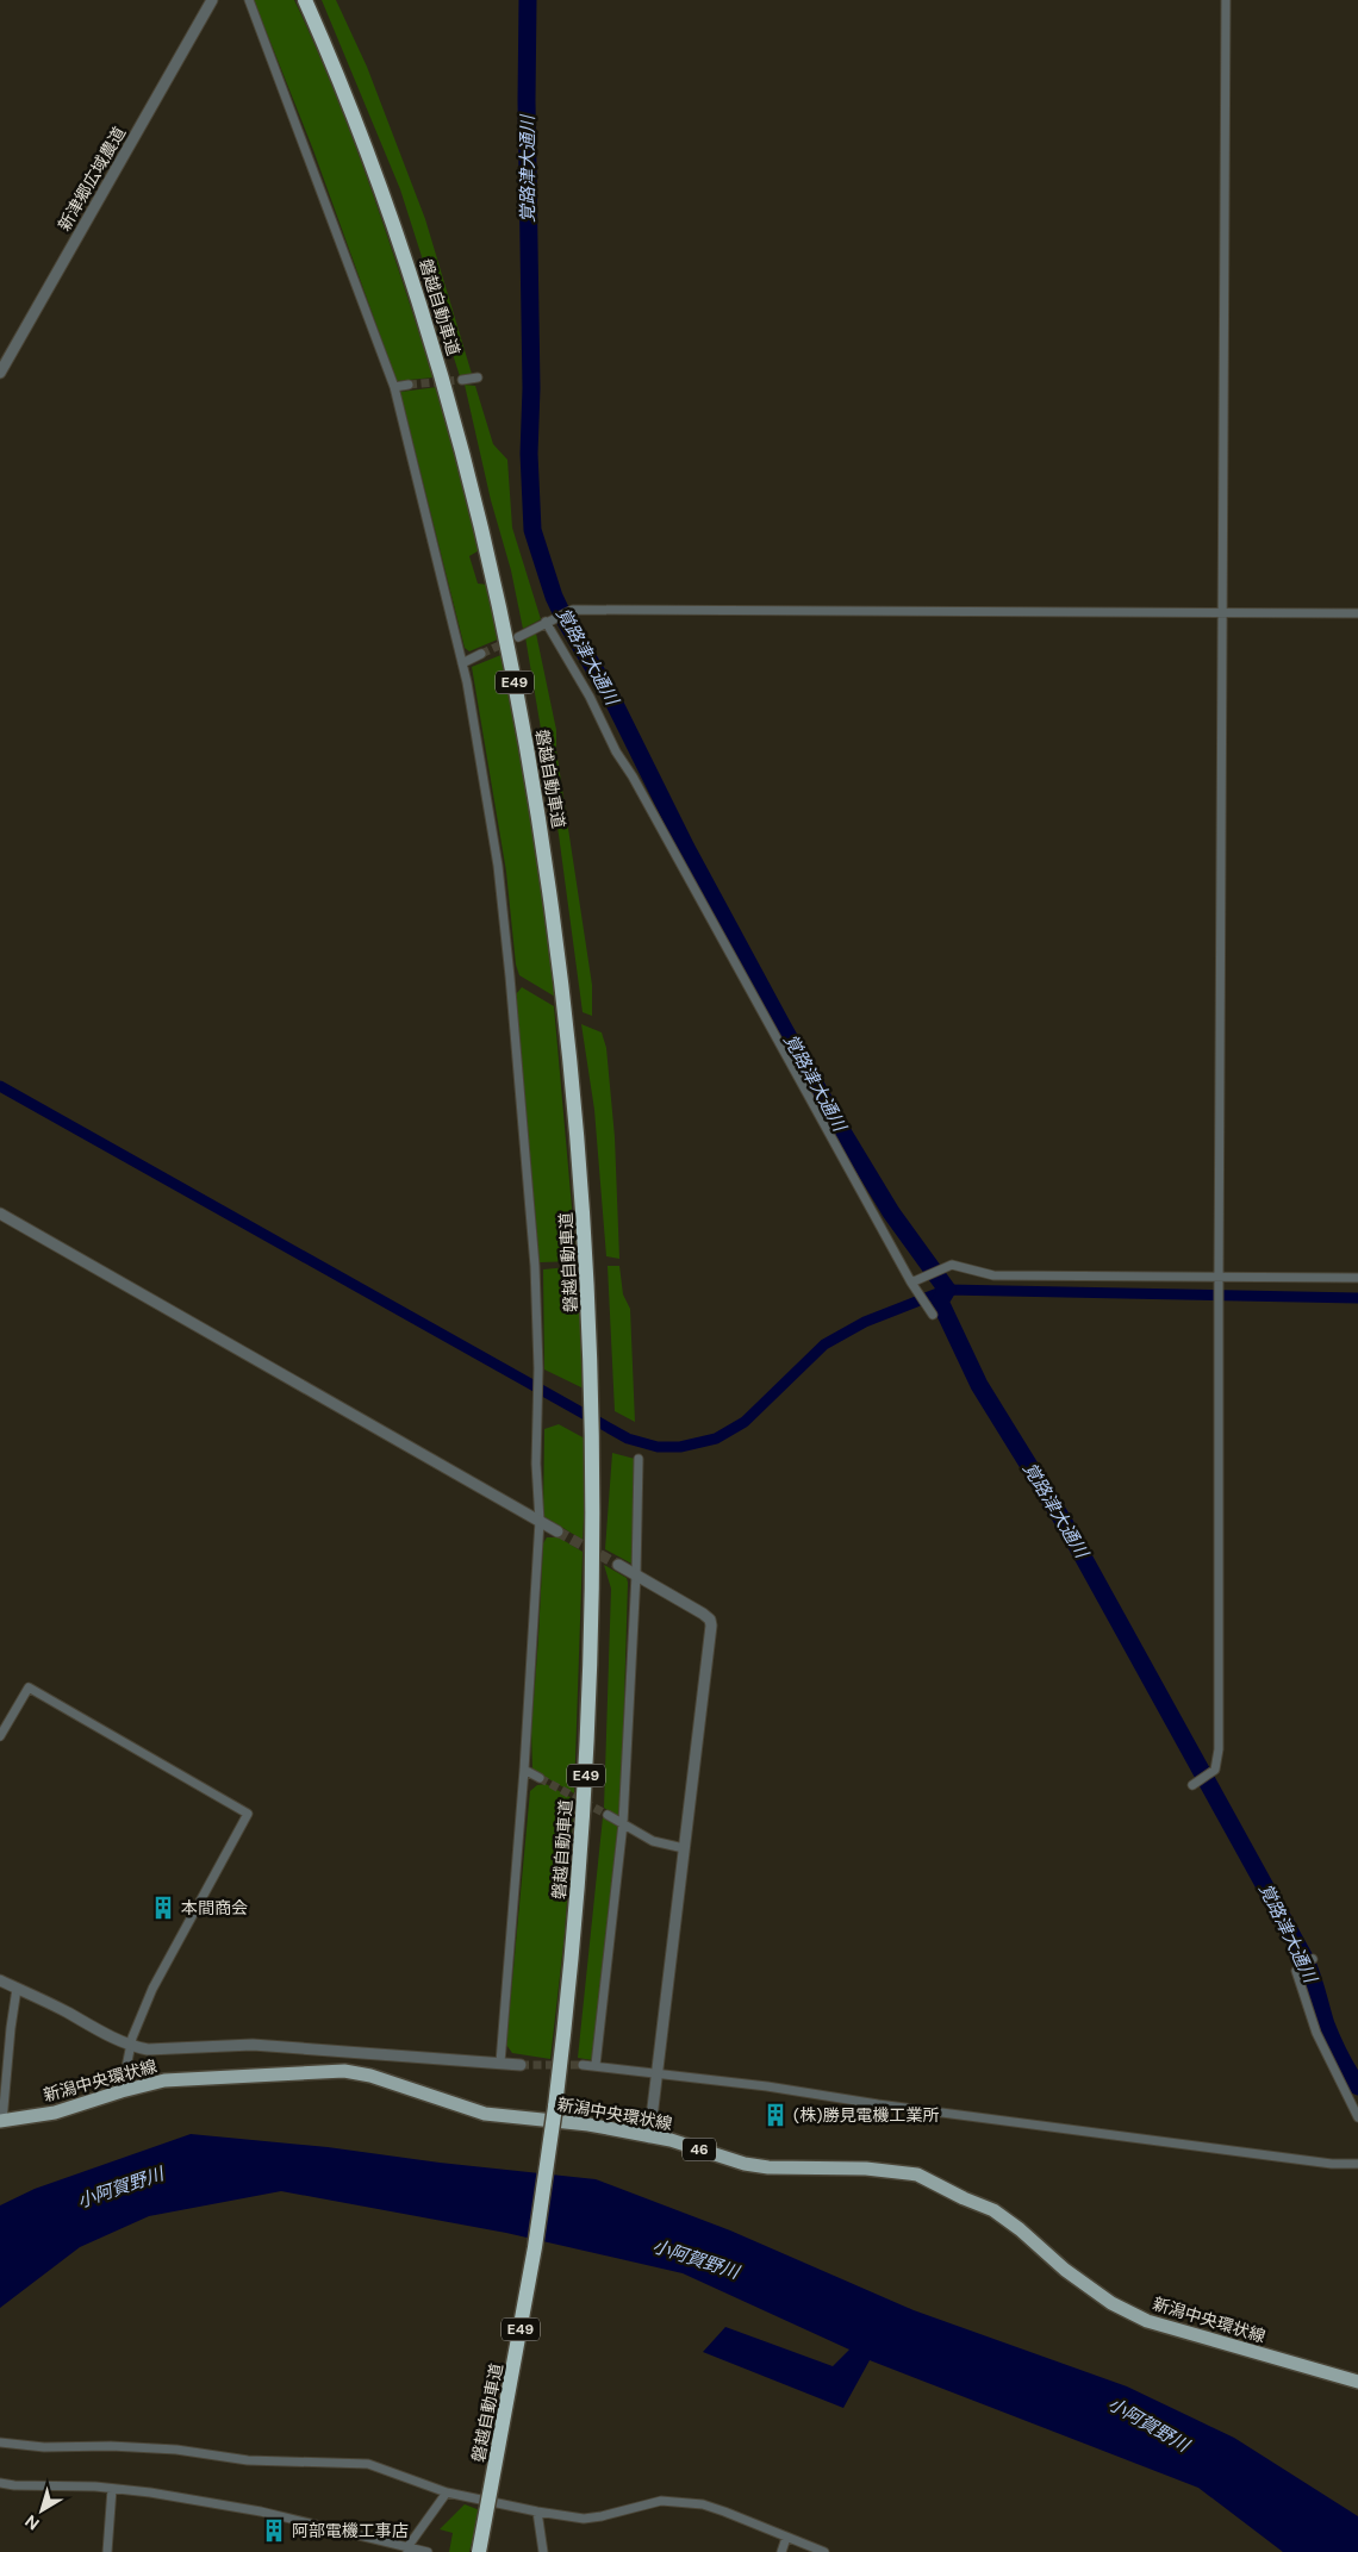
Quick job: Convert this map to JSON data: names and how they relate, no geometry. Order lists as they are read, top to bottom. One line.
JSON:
{"streets":{"highway":["磐越自動車道","E49"],"main road":["新潟中央環状線","46"],"street":["新津郷広域農道"]},"water":["覚路津大通川","小阿賀野川"],"places":{"building":["本間商会","(株)勝見電機工業所","阿部電機工事店"]},"north":"bottom left"}
